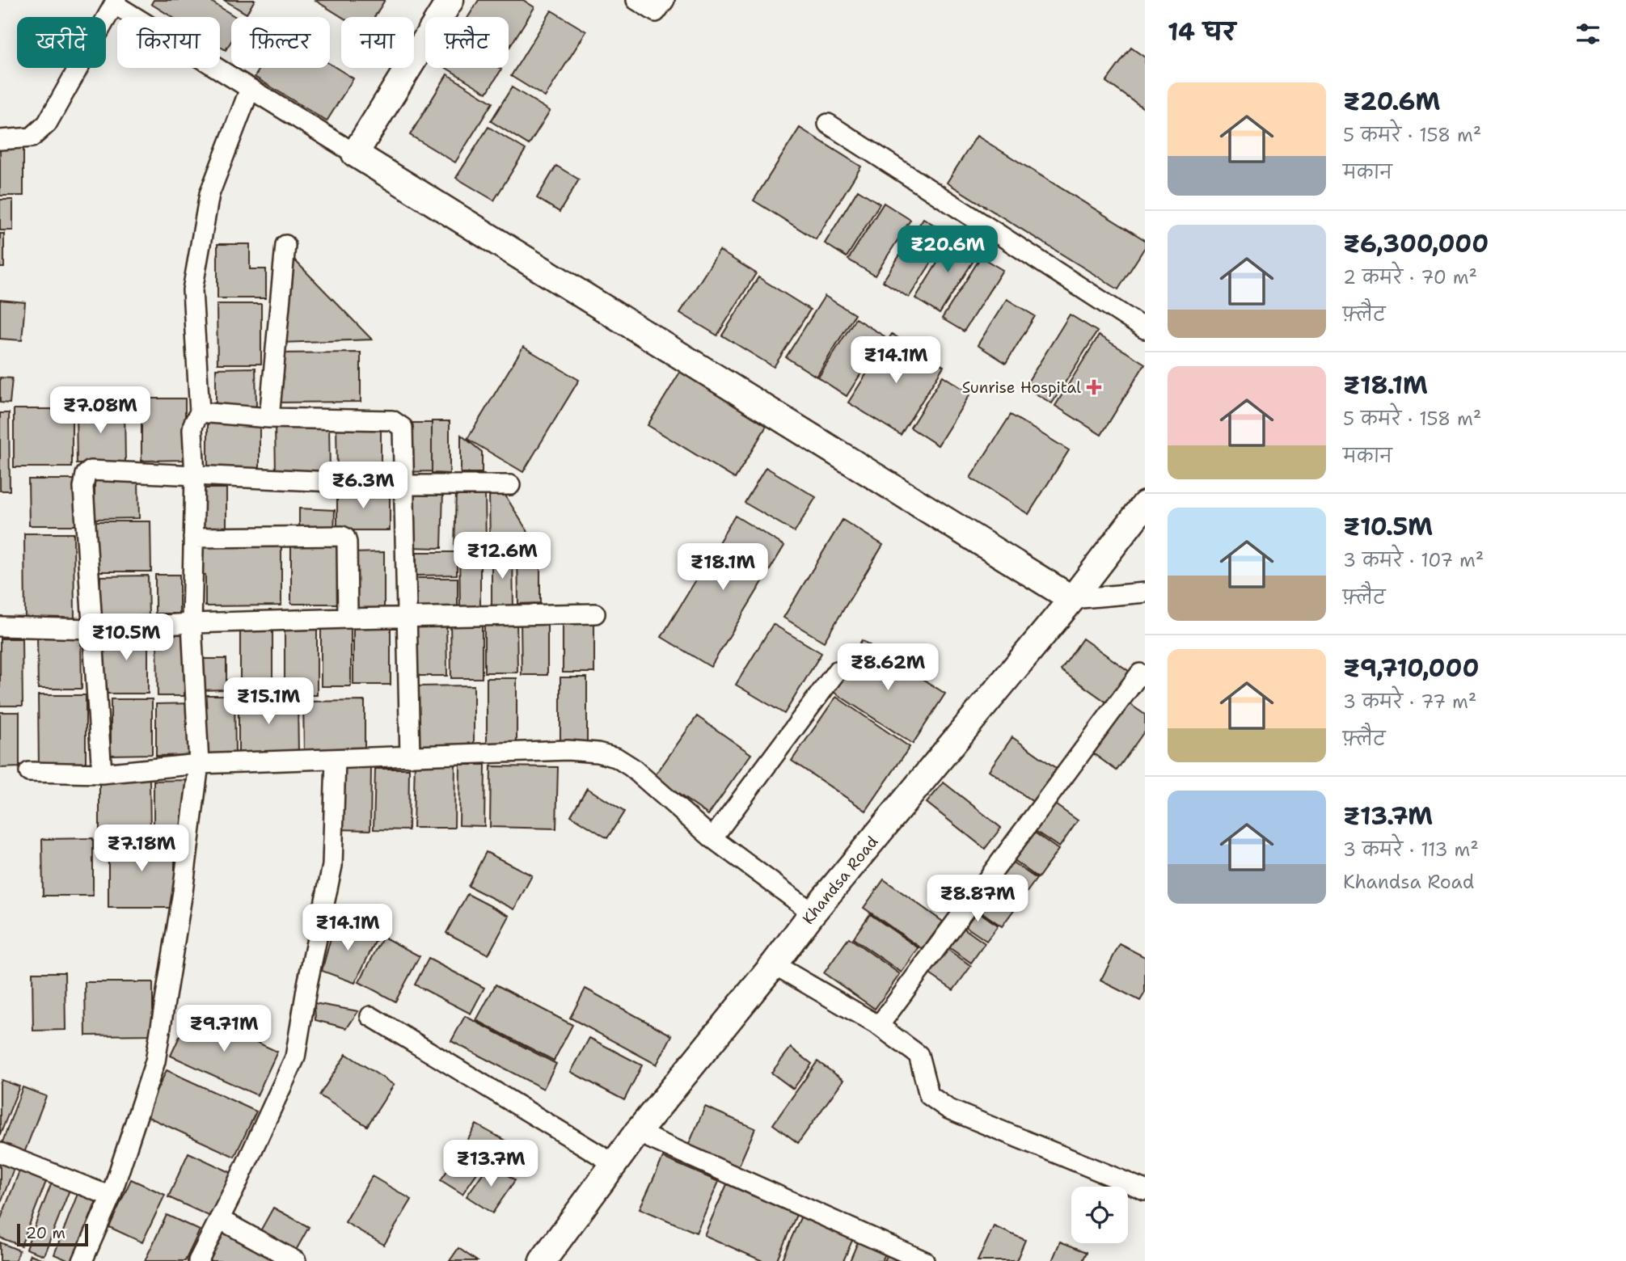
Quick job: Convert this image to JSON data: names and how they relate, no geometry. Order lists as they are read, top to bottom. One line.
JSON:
{"streets":{"street":["Khandsa Road"]},"places":{"health":["Sunrise Hospital"]},"scale_bar":"20 m","page":{"heading":"14 घर","chip":["खरीदें","किराया","फ़िल्टर","नया","फ़्लैट"],"list":[{"name":"₹20.6M","note":"5 कमरे · 158 m² · मकान"},{"name":"₹6,300,000","note":"2 कमरे · 70 m² · फ़्लैट"},{"name":"₹18.1M","note":"5 कमरे · 158 m² · मकान"},{"name":"₹10.5M","note":"3 कमरे · 107 m² · फ़्लैट"},{"name":"₹9,710,000","note":"3 कमरे · 77 m² · फ़्लैट"},{"name":"₹13.7M","note":"3 कमरे · 113 m² · Khandsa Road"}],"price":["₹20.6M","₹14.1M","₹7.08M","₹6.3M","₹12.6M","₹18.1M","₹10.5M","₹8.62M","₹15.1M","₹7.18M","₹8.87M","₹14.1M","₹9.71M","₹13.7M"],"scale":"20 m"}}
